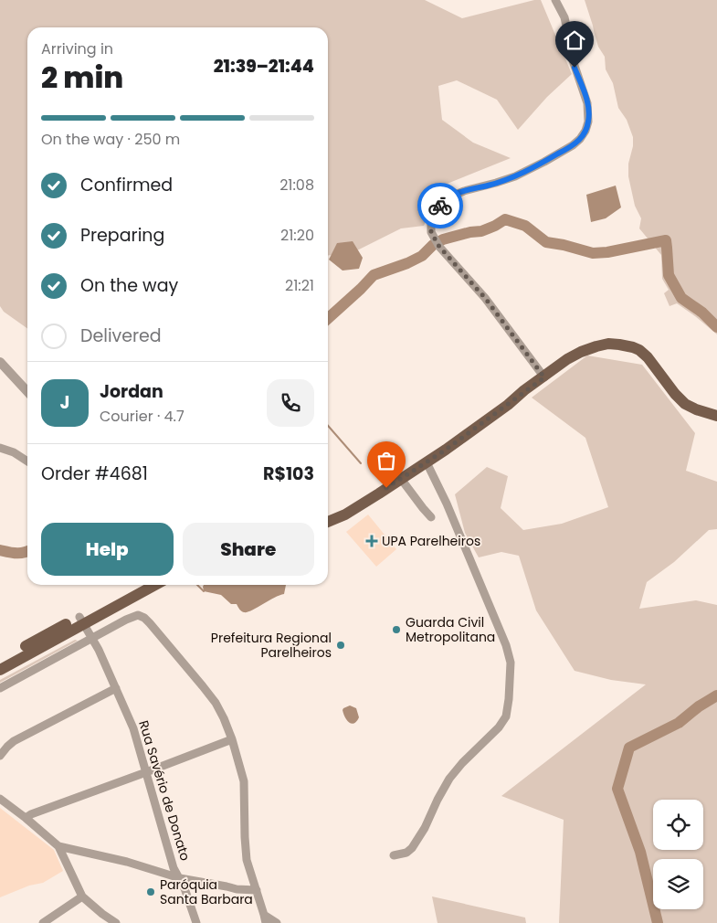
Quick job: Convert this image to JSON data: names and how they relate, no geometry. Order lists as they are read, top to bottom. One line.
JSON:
{"streets":{"street":["Rua Savério de Donato"]},"places":{"health":["UPA Parelheiros"],"other":["Guarda Civil Metropolitana","Prefeitura Regional Parelheiros","Paróquia Santa Barbara"]},"page":{"heading":["2 min","Arriving in","21:39–21:44"],"panel":["Jordan","Courier · 4.7","Order #4681","R$103"],"bar":"On the way · 250 m","list":[["Confirmed","21:08"],["Preparing","21:20"],["On the way","21:21"],"Delivered"],"round":"J","buttons":["Help","Share"]}}
